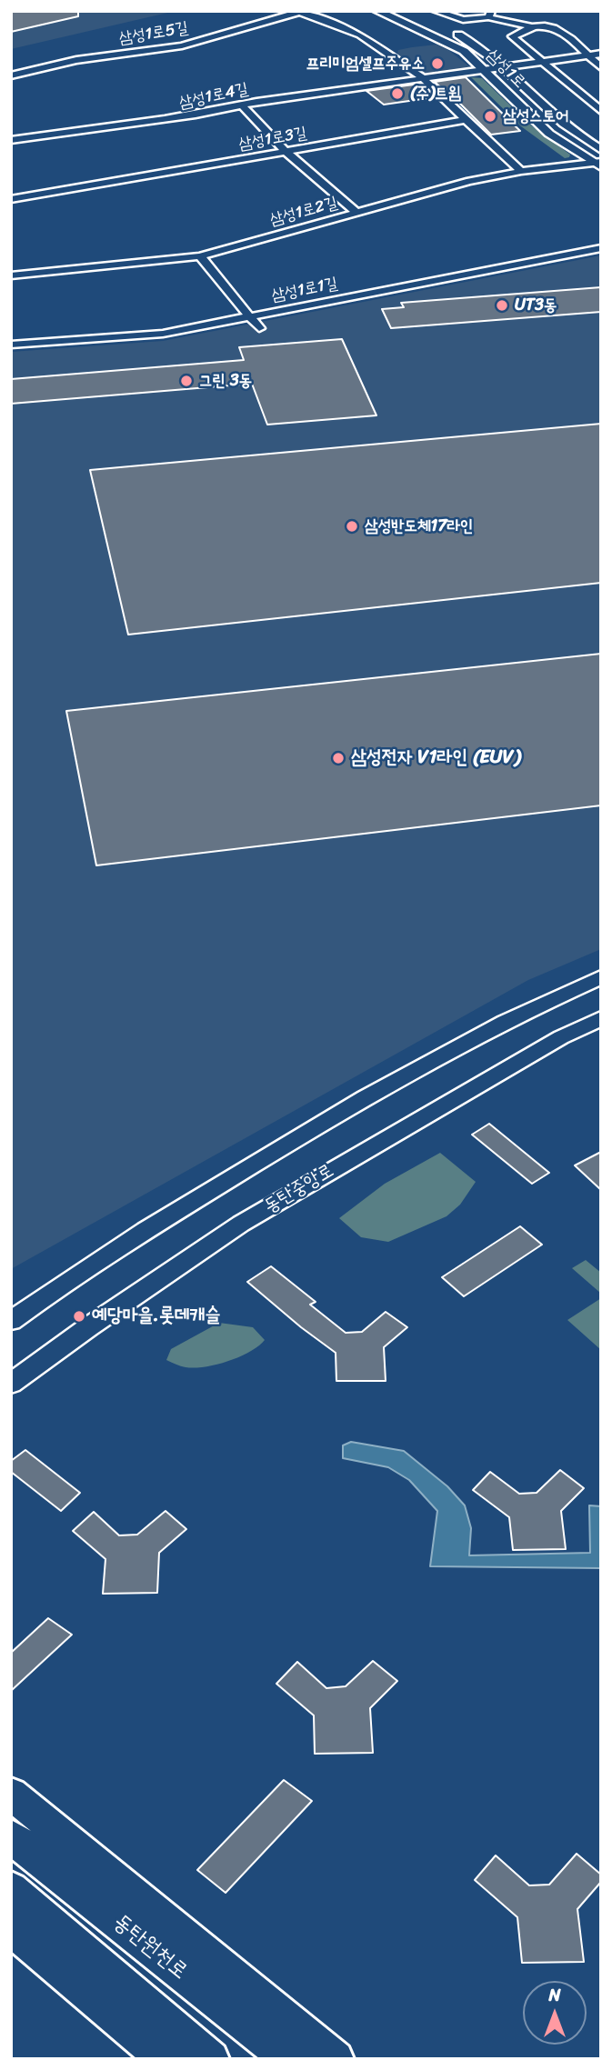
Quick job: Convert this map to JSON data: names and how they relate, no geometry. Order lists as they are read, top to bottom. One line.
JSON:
{"streets":{"main road":["동탄원천로"],"street":["삼성1로5길","삼성1로","삼성1로4길","삼성1로3길","삼성1로2길","삼성1로1길","동탄중앙로"]},"crossings":[["삼성1로5길","삼성1로4길"],["삼성1로","삼성1로4길"],["삼성1로","삼성1로2길"]],"places":["프리미엄셀프주유소","(주)트윔","삼성스토어","UT3동","그린 3동","삼성반도체17라인","삼성전자 V1라인 (EUV)","예당마을.롯데캐슬"],"north":"top"}
